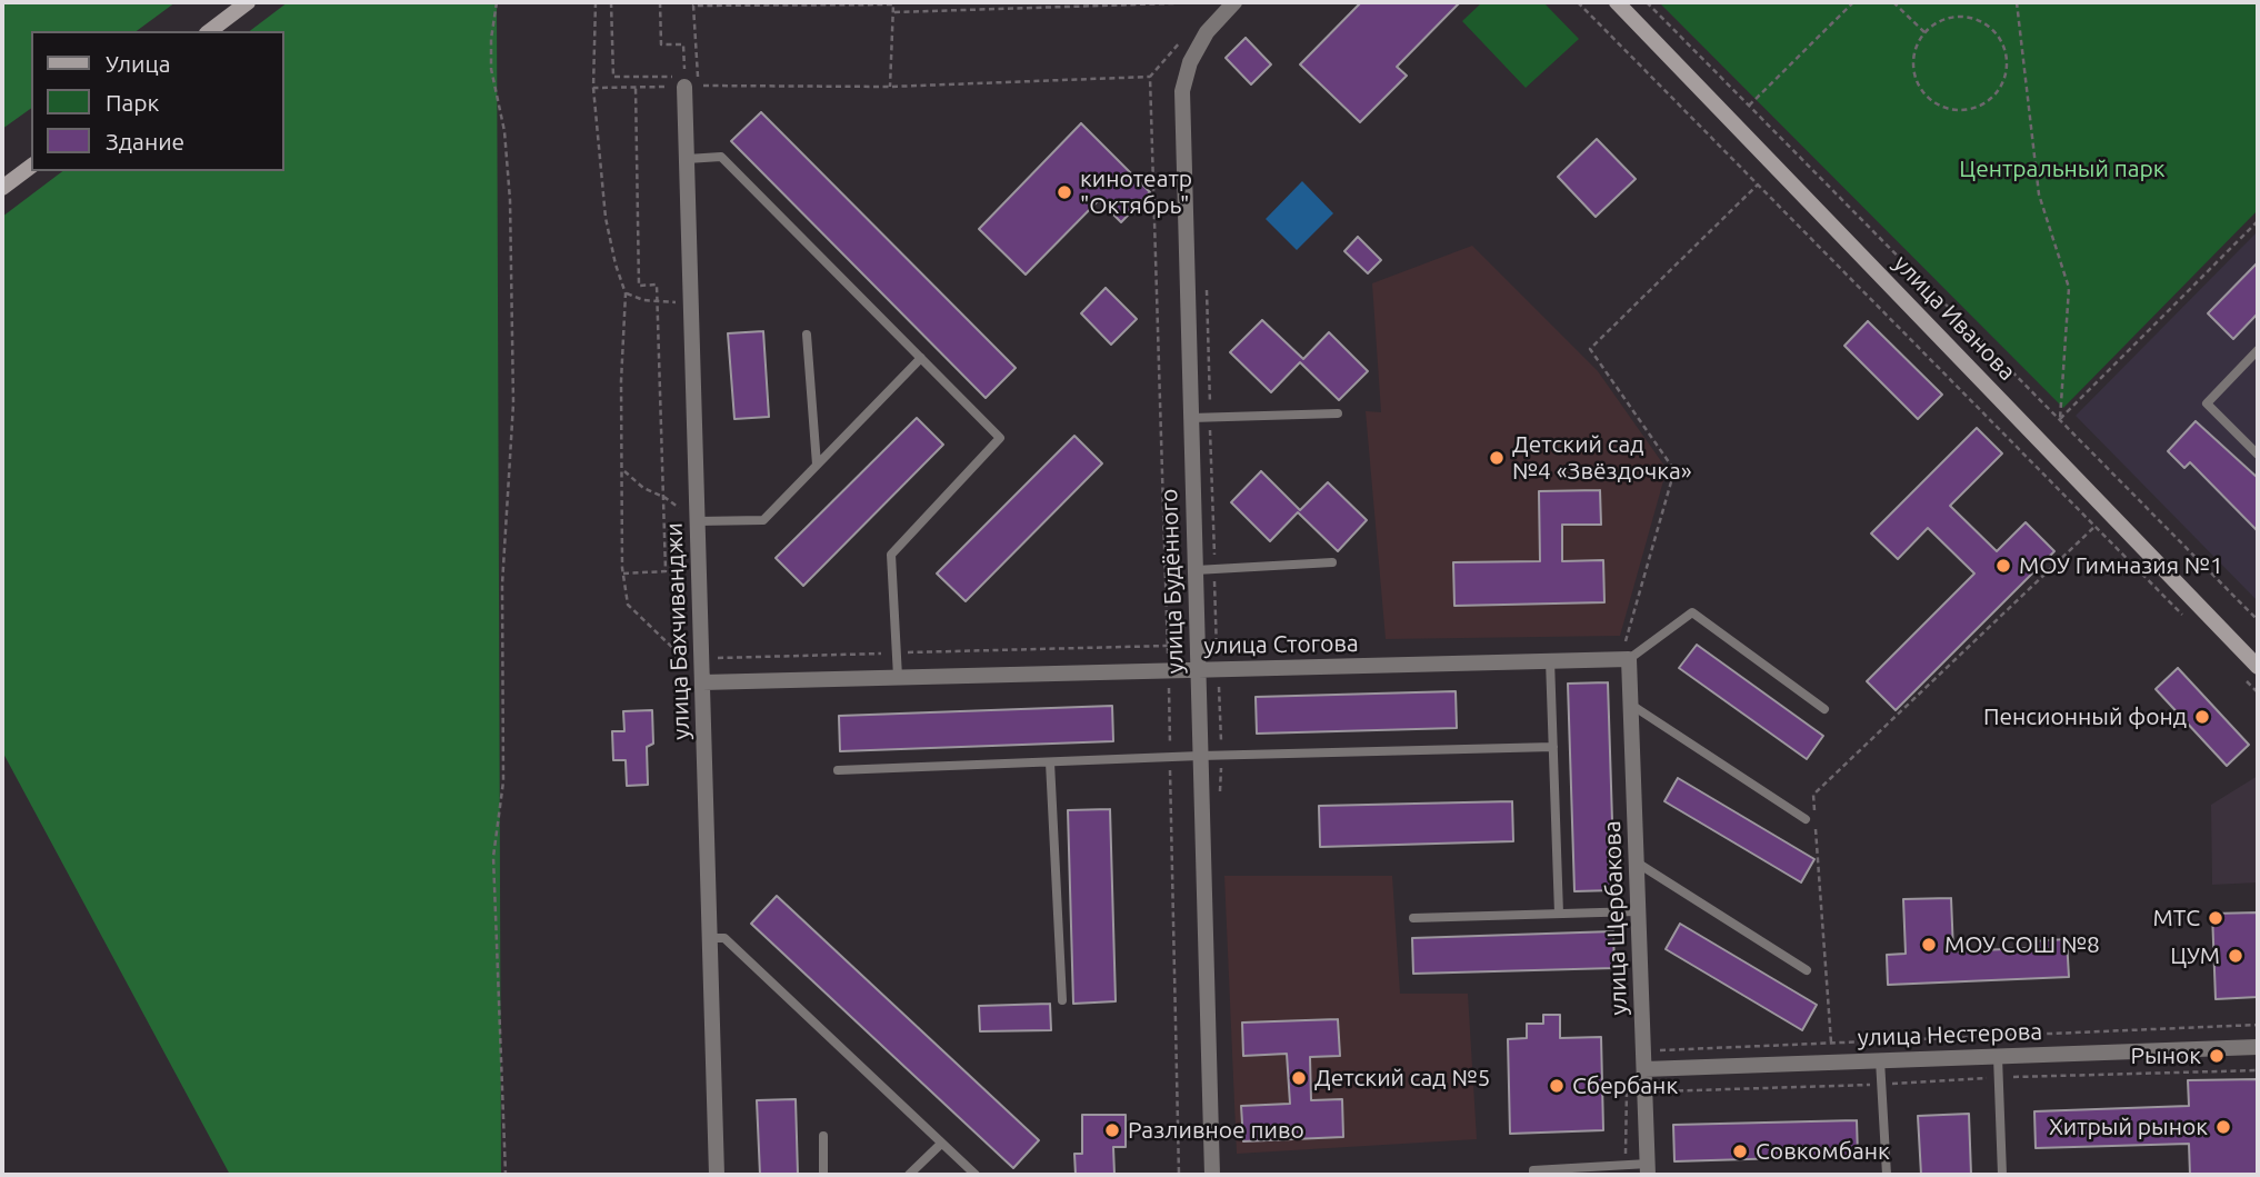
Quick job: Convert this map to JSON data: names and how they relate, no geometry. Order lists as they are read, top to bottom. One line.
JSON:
{"streets":{"street":["улица Иванова","улица Будённого","улица Бахчиванджи","улица Стогова","улица Щербакова","улица Нестерова"]},"crossings":[["улица Будённого","улица Стогова"],["улица Бахчиванджи","улица Стогова"],["улица Стогова","улица Щербакова"],["улица Щербакова","улица Нестерова"]],"parks":["Центральный парк"],"places":["кинотеатр \"Октябрь\"","Детский сад №4 «Звёздочка»","МОУ Гимназия №1","Пенсионный фонд","МТС","МОУ СОШ №8","ЦУМ","Рынок","Детский сад №5","Сбербанк","Хитрый рынок","Разливное пиво","Совкомбанк"],"legend":["Улица","Парк","Здание"]}
